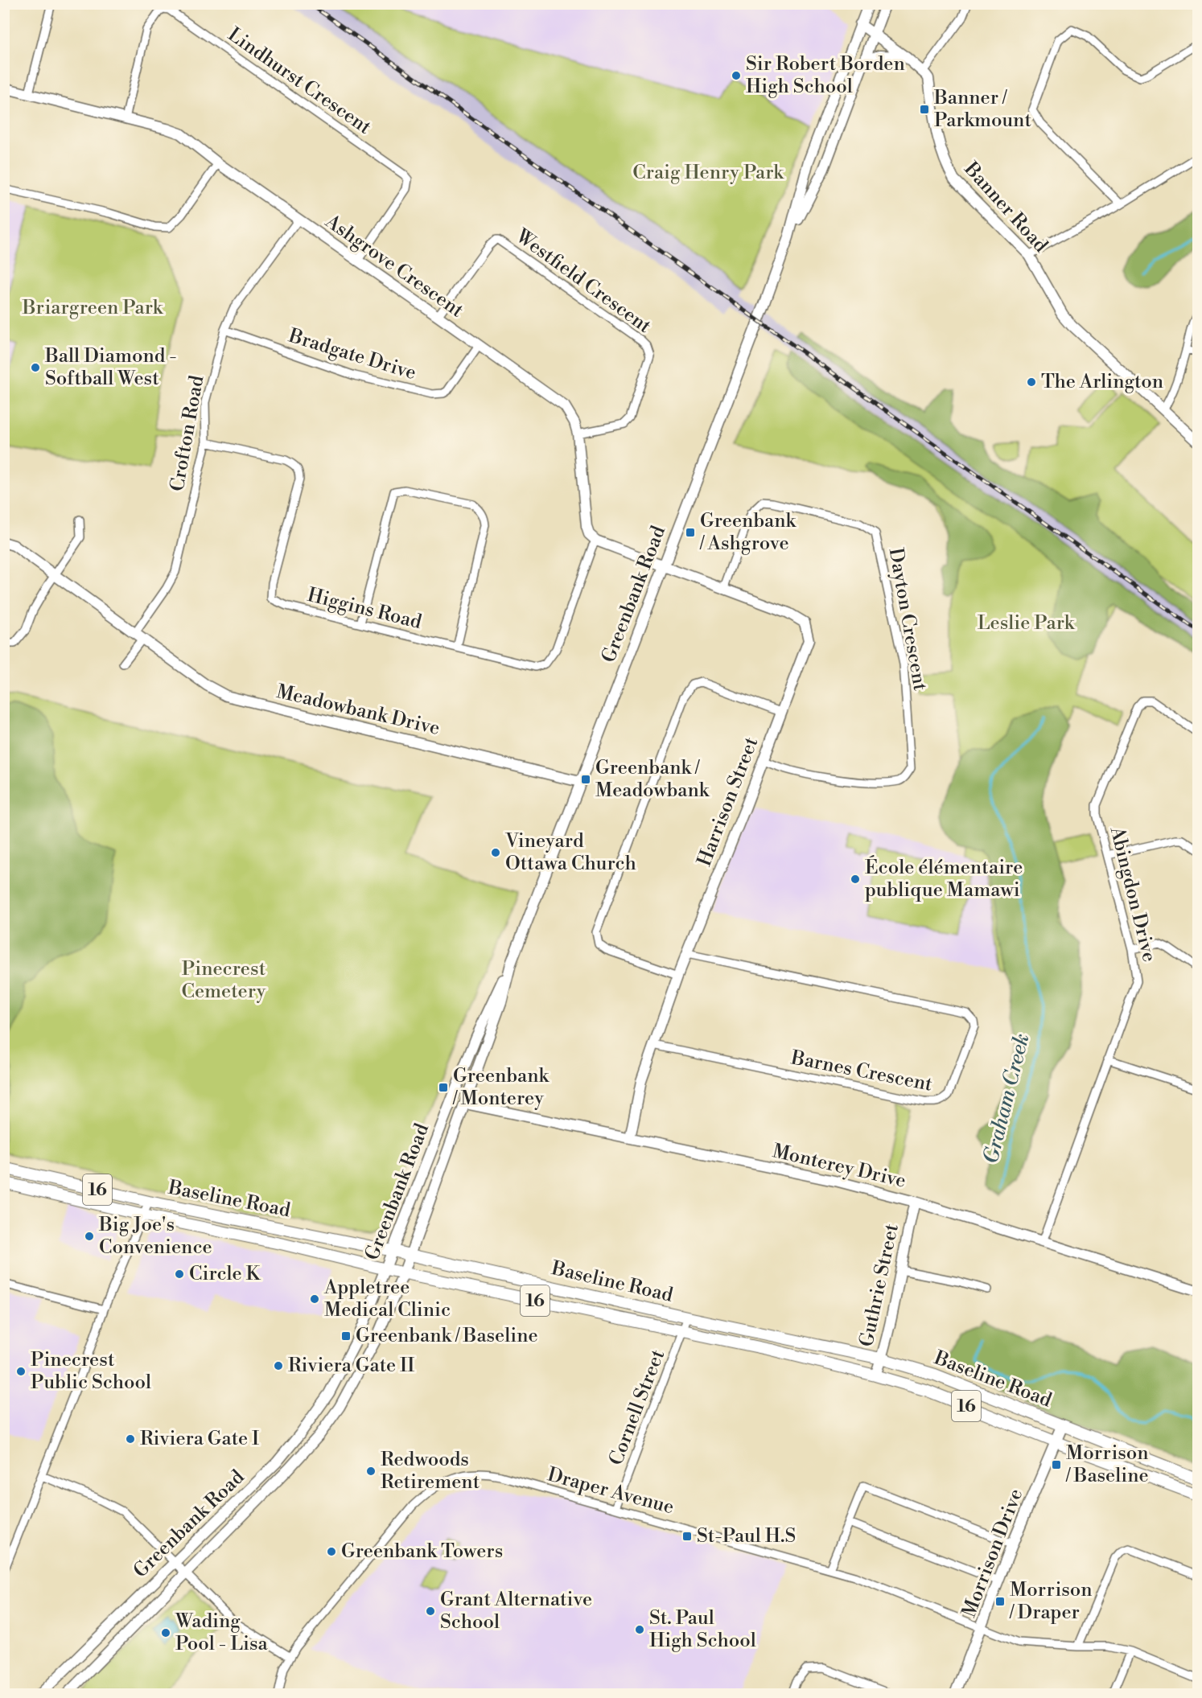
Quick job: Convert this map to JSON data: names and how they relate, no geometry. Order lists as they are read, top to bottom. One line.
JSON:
{"streets":{"main road":["16","Baseline Road"],"street":["Lindhurst Crescent","Banner Road","Ashgrove Crescent","Westfield Crescent","Bradgate Drive","Crofton Road","Greenbank Road","Higgins Road","Dayton Crescent","Meadowbank Drive","Harrison Street","Abingdon Drive","Barnes Crescent","Monterey Drive","Guthrie Street","Cornell Street","Draper Avenue","Morrison Drive"]},"crossings":[["Lindhurst Crescent","Ashgrove Crescent"],["Ashgrove Crescent","Westfield Crescent"],["Ashgrove Crescent","Bradgate Drive"],["Ashgrove Crescent","Crofton Road"],["Ashgrove Crescent","Higgins Road"],["Bradgate Drive","Crofton Road"],["Crofton Road","Higgins Road"],["Crofton Road","Meadowbank Drive"],["Greenbank Road","Meadowbank Drive"],["Greenbank Road","Harrison Street"],["Greenbank Road","Monterey Drive"],["Greenbank Road","Baseline Road"],["Dayton Crescent","Harrison Street"],["Harrison Street","Barnes Crescent"],["Harrison Street","Monterey Drive"],["Abingdon Drive","Monterey Drive"],["Monterey Drive","Guthrie Street"],["Baseline Road","Guthrie Street"],["Baseline Road","Cornell Street"],["Baseline Road","Morrison Drive"],["Cornell Street","Draper Avenue"],["Draper Avenue","Morrison Drive"]],"water":["Graham Creek"],"parks":["Craig Henry Park","Briargreen Park","Leslie Park","Pinecrest Cemetery"],"places":{"other":["Sir Robert Borden High School","Ball Diamond - Softball West","The Arlington","Vineyard Ottawa Church","École élémentaire publique Mamawi","Big Joe's Convenience","Circle K","Appletree Medical Clinic","Riviera Gate II","Pinecrest Public School","Riviera Gate I","Redwoods Retirement","Greenbank Towers","Grant Alternative School","St. Paul High School","Wading Pool - Lisa"],"transit":["Banner / Parkmount","Greenbank / Ashgrove","Greenbank / Meadowbank","Greenbank / Monterey","Greenbank / Baseline","Morrison / Baseline","St-Paul H.S","Morrison / Draper"]}}
